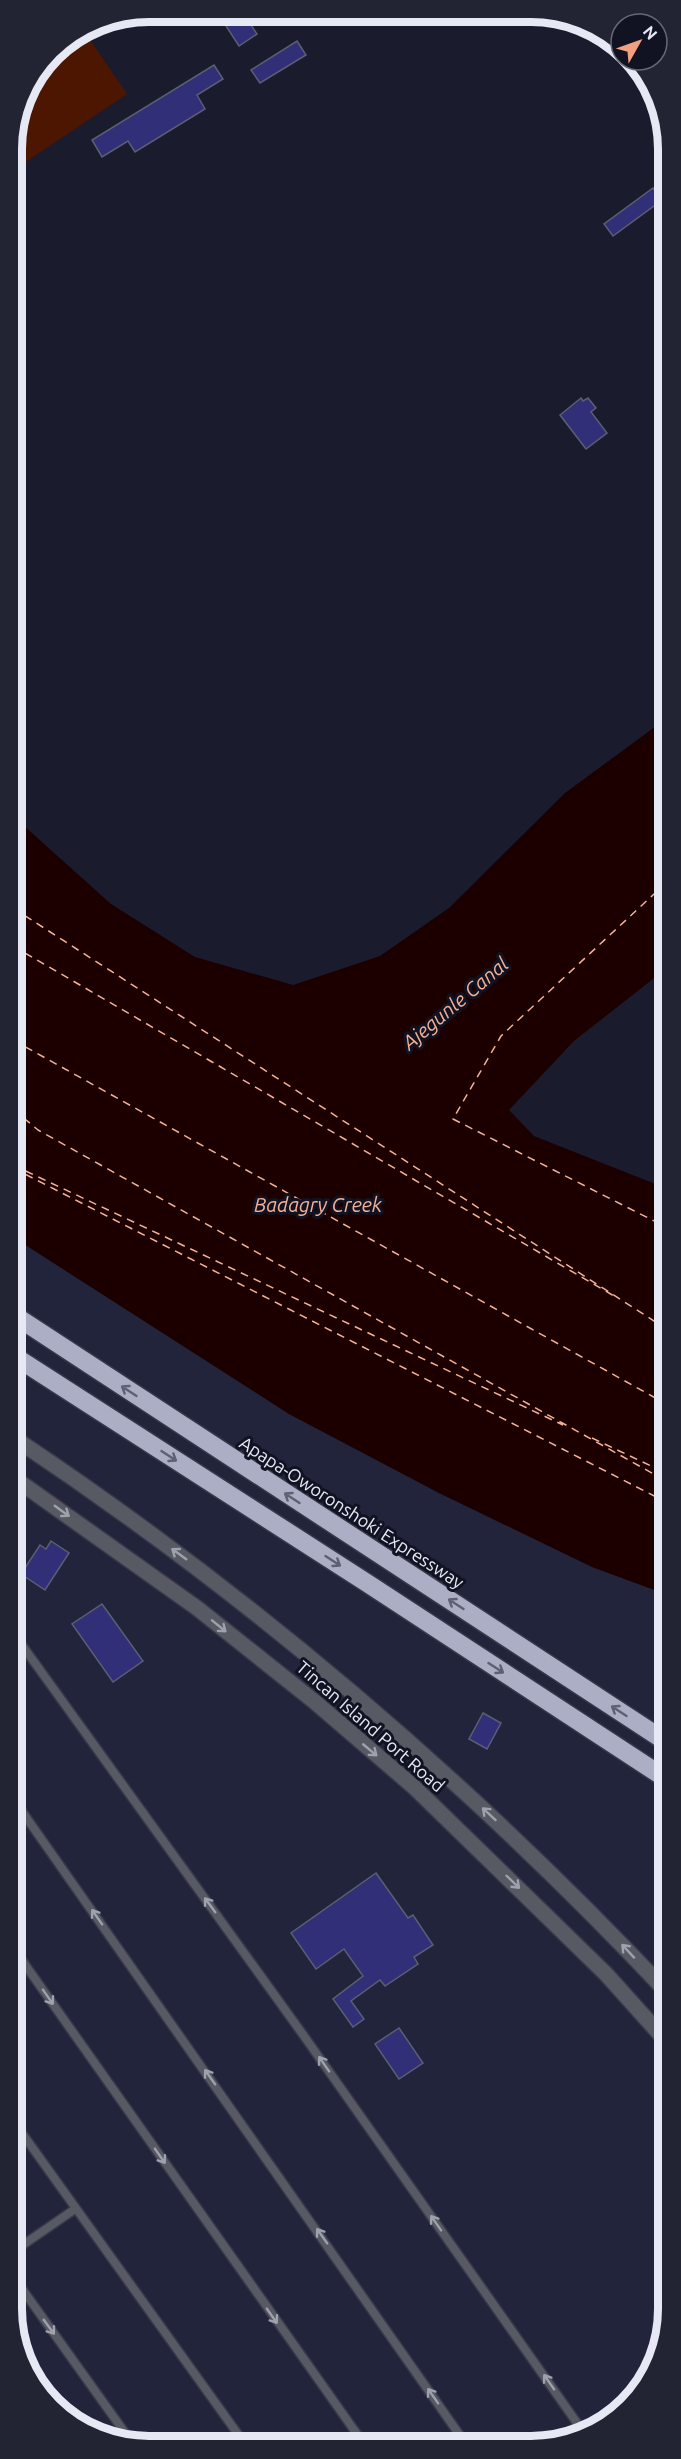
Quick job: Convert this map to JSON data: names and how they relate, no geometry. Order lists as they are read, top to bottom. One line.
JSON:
{"streets":{"highway":["Apapa-Oworonshoki Expressway"],"street":["Tincan Island Port Road"]},"water":["Ajegunle Canal","Badagry Creek"],"north":"top right"}
